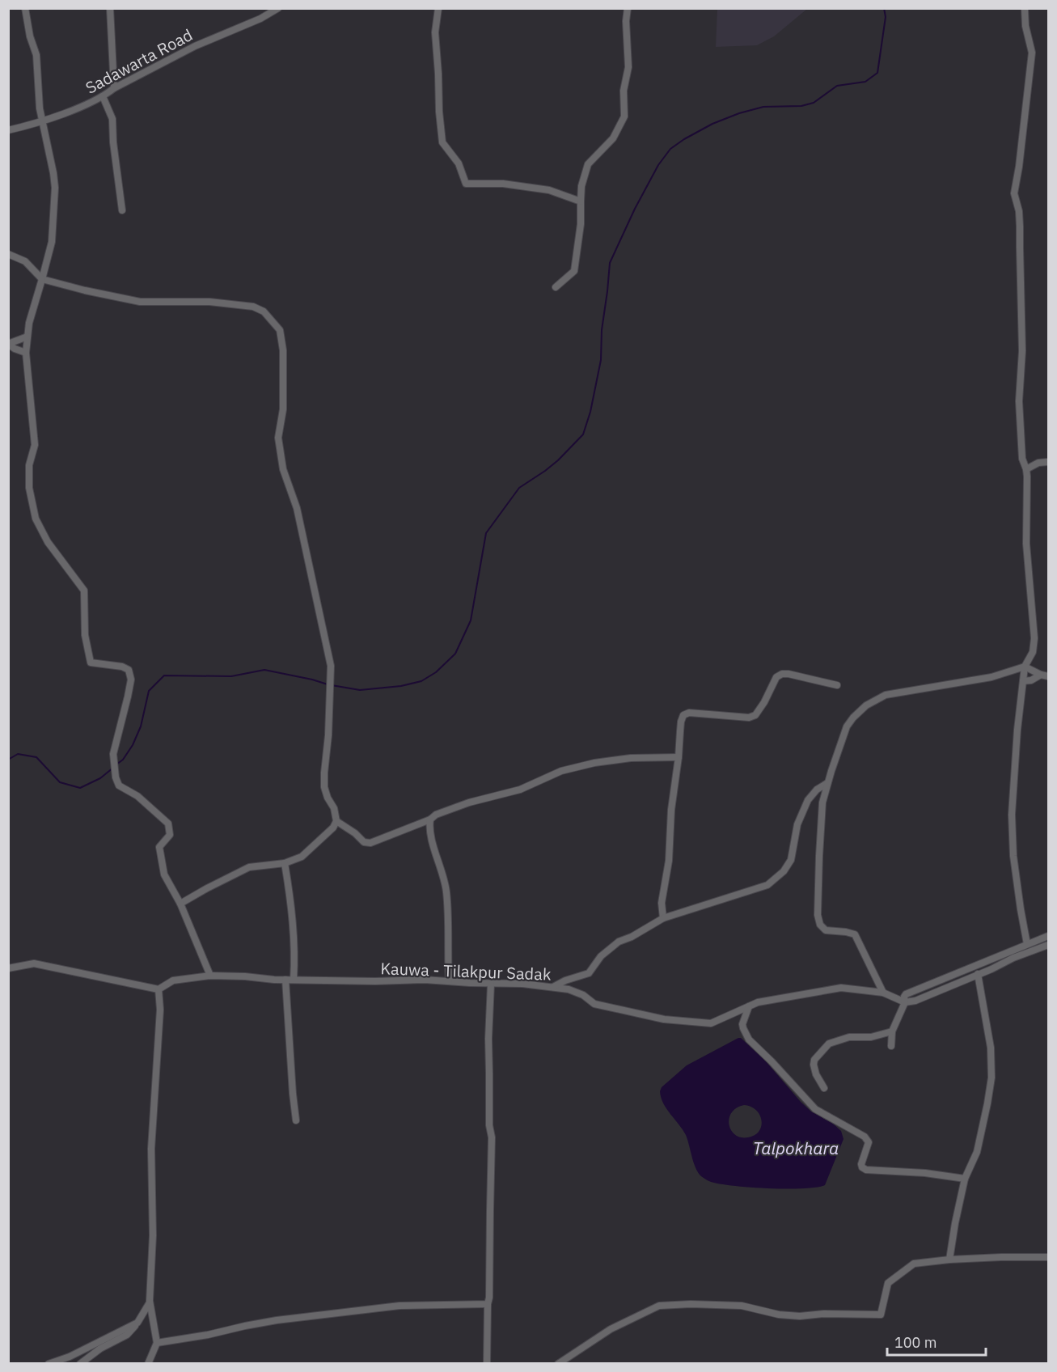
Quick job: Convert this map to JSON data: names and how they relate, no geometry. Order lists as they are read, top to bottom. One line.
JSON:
{"streets":{"street":["Sadawarta Road","Kauwa - Tilakpur Sadak"]},"water":["Talpokhara"],"scale_bar":"100 m"}
